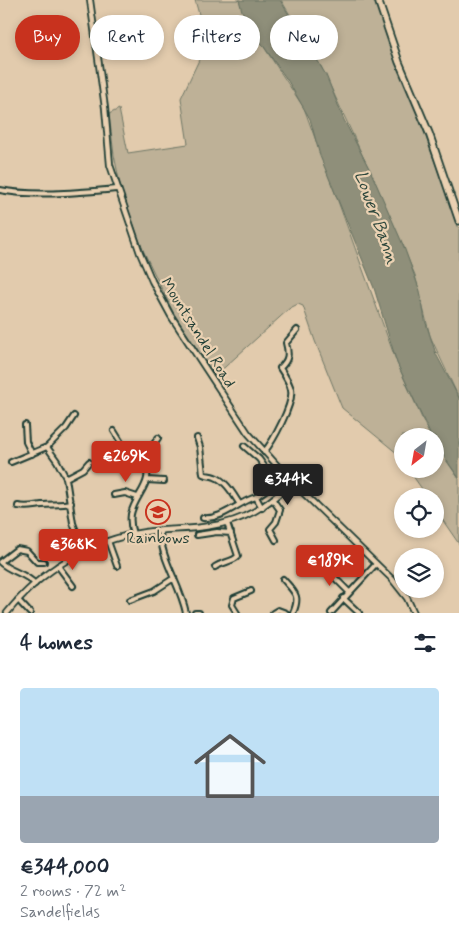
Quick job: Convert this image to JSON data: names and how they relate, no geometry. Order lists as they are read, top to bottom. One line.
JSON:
{"streets":{"street":["Mountsandel Road"]},"water":["Lower Bann"],"places":{"school or university":["Rainbows"]},"north":"bottom left","page":{"chip":["Buy","Rent","Filters","New"],"price":["€269K","€344K","€368K","€189K"],"heading":"4 homes","list":[{"name":"€344,000","note":"2 rooms · 72 m² · Sandelfields"}]}}
